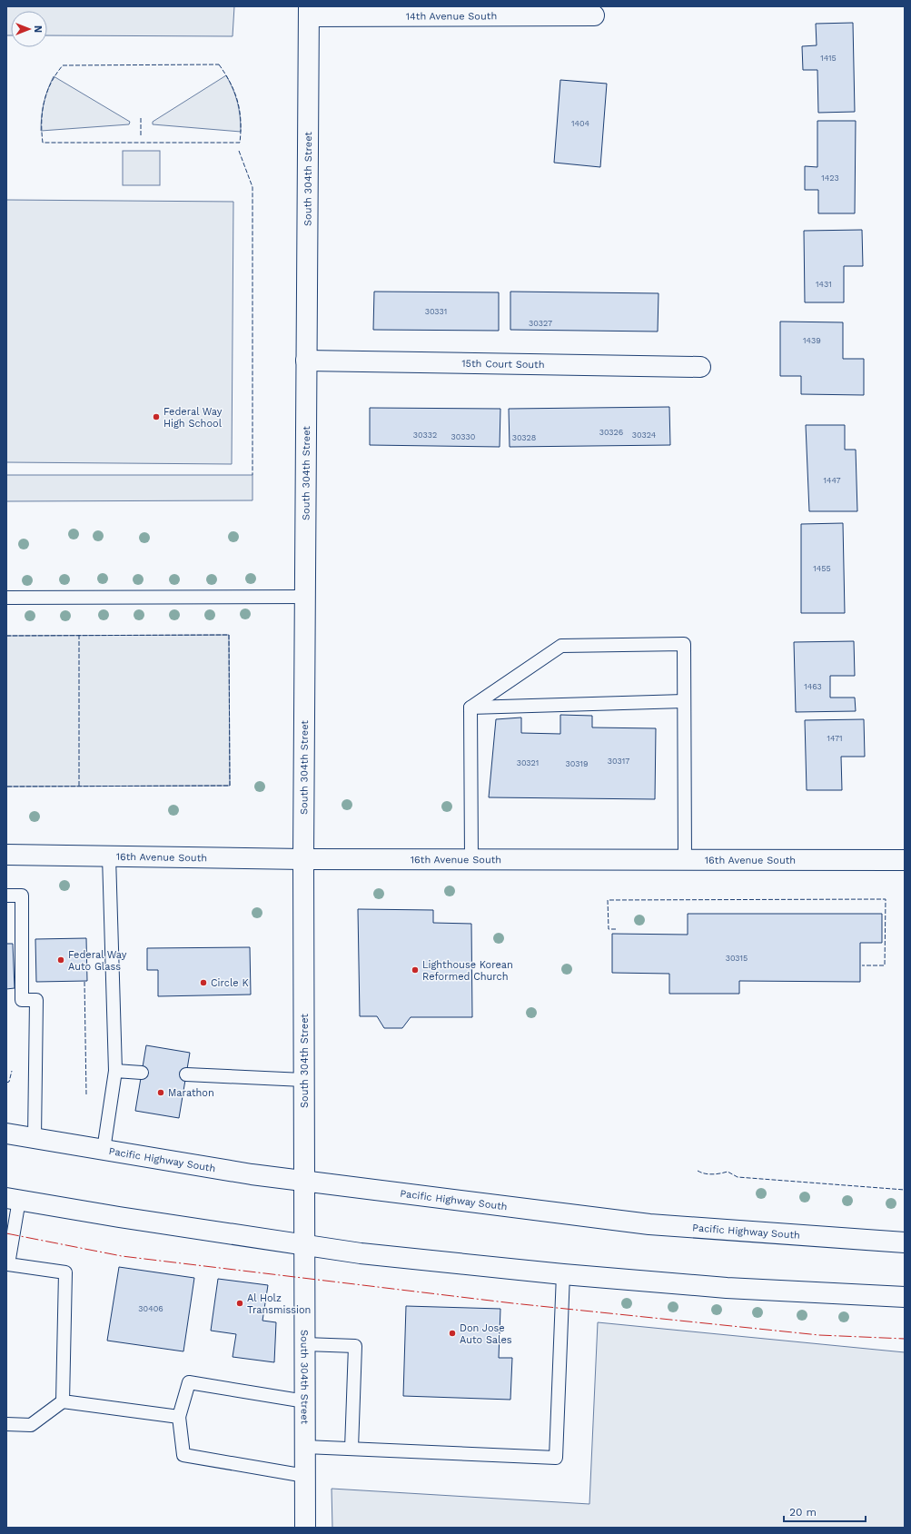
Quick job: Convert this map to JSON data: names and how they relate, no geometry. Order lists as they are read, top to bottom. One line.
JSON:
{"streets":{"street":["14th Avenue South","South 304th Street","15th Court South","16th Avenue South","Pacific Highway South"]},"crossings":[["14th Avenue South","South 304th Street"],["South 304th Street","15th Court South"],["South 304th Street","16th Avenue South"],["South 304th Street","Pacific Highway South"]],"places":["Federal Way High School","Federal Way Auto Glass","Lighthouse Korean Reformed Church","Circle K","Marathon","Al Holz Transmission","Don Jose Auto Sales"],"house_numbers":["1415","1404","1423","1431","30331","30327","1439","30326","30332","30324","30330","30328","1447","1455","1463","1471","30317","30321","30319","30315","30406"],"scale_bar":"20 m","north":"right"}
